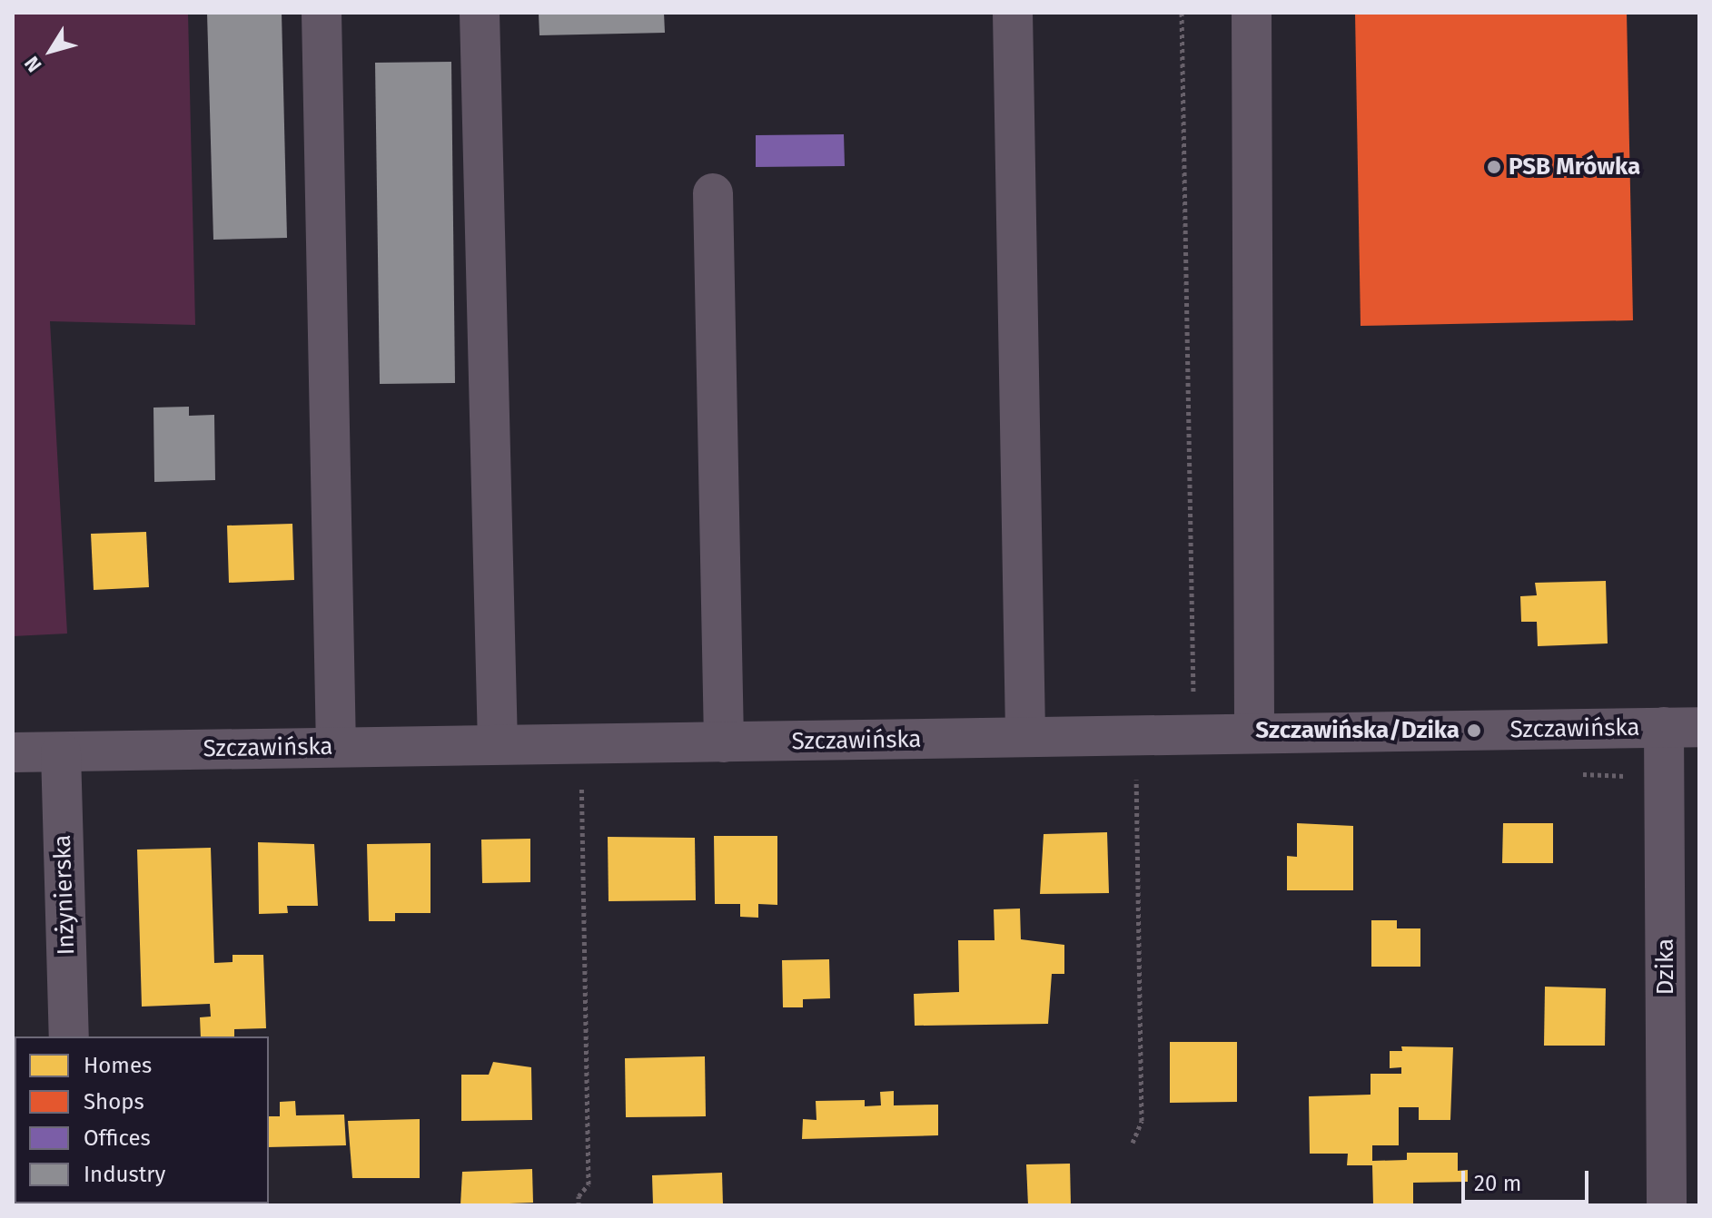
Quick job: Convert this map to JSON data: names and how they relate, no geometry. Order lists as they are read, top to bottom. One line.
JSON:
{"streets":{"street":["Szczawińska","Inżynierska","Dzika"]},"crossings":[["Szczawińska","Inżynierska"],["Szczawińska","Dzika"]],"places":["PSB Mrówka","Szczawińska/Dzika"],"legend":["Homes","Shops","Offices","Industry"],"scale_bar":"20 m","north":"bottom left"}
